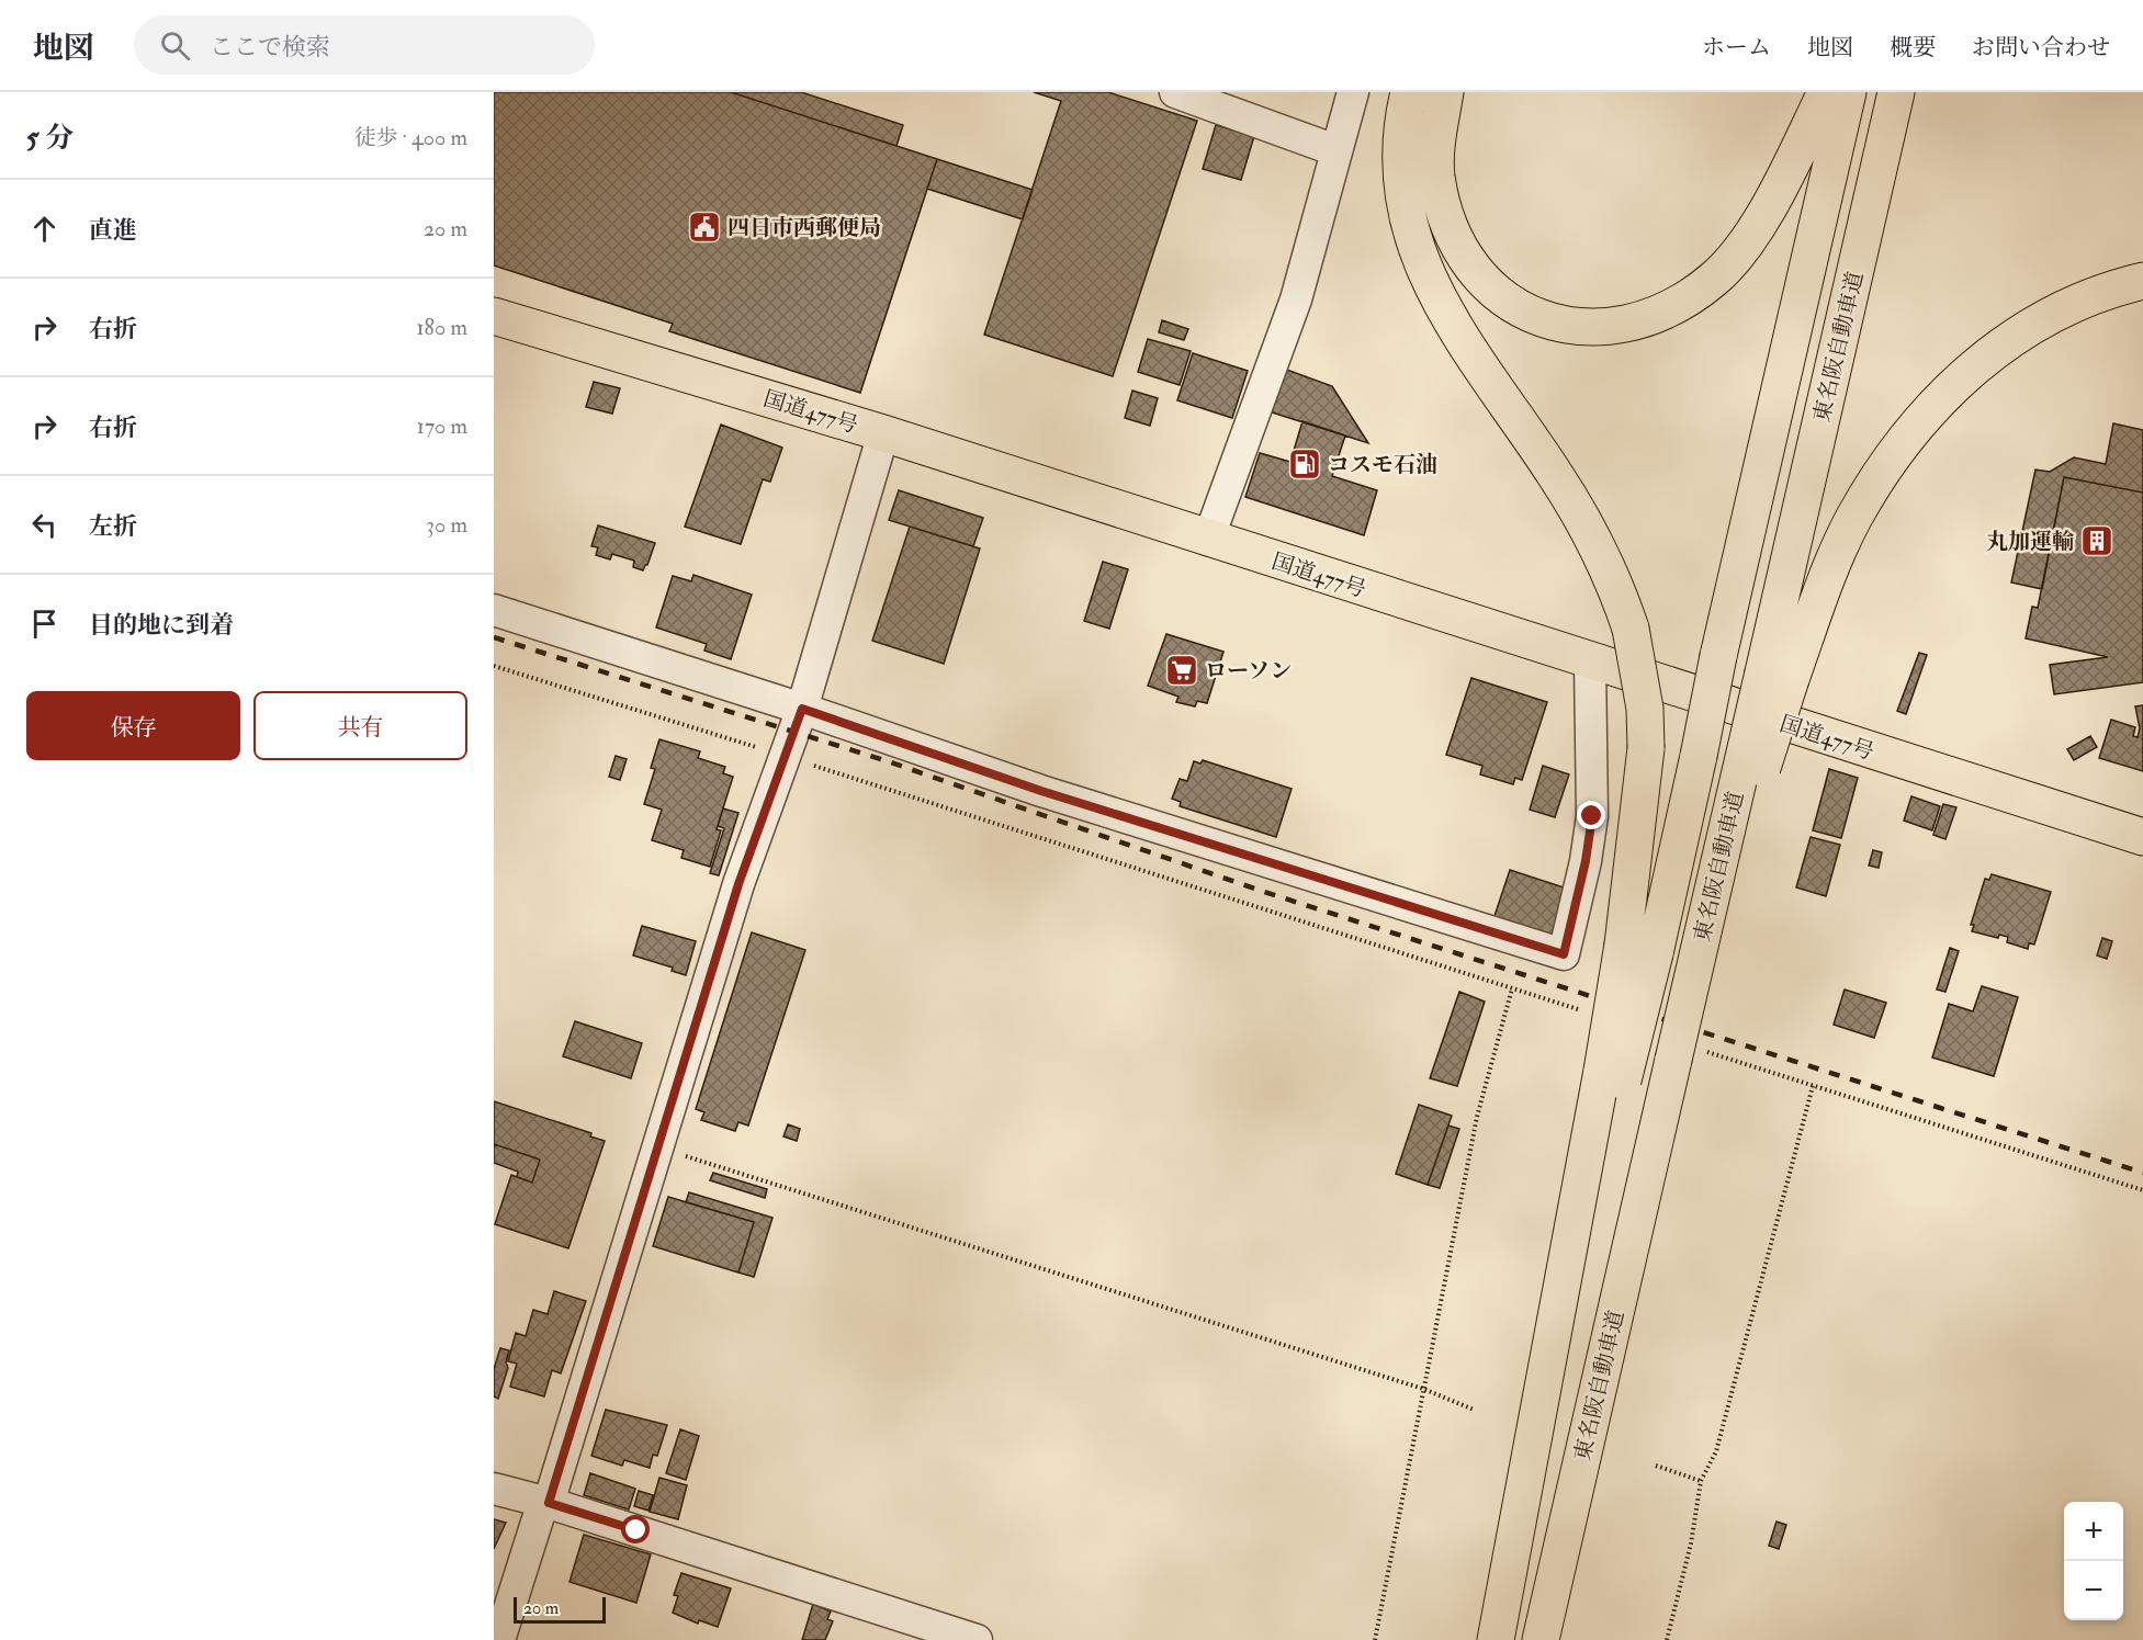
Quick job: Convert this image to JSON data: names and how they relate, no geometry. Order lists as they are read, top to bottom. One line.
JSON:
{"streets":{"highway":["東名阪自動車道","国道477号"]},"places":{"public building":["四日市西郵便局"],"fuel station":["コスモ石油"],"building":["丸加運輸"],"supermarket":["ローソン"]},"scale_bar":"20 m","page":{"header":"地図","search":"ここで検索","nav":["ホーム","地図","概要","お問い合わせ"],"heading":["5 分","徒歩 · 400 m"],"list":[["直進","20 m"],["右折","180 m"],["右折","170 m"],["左折","30 m"],"目的地に到着"],"buttons":["保存","共有"],"map_buttons":["+","−"],"scale":"20 m"}}
